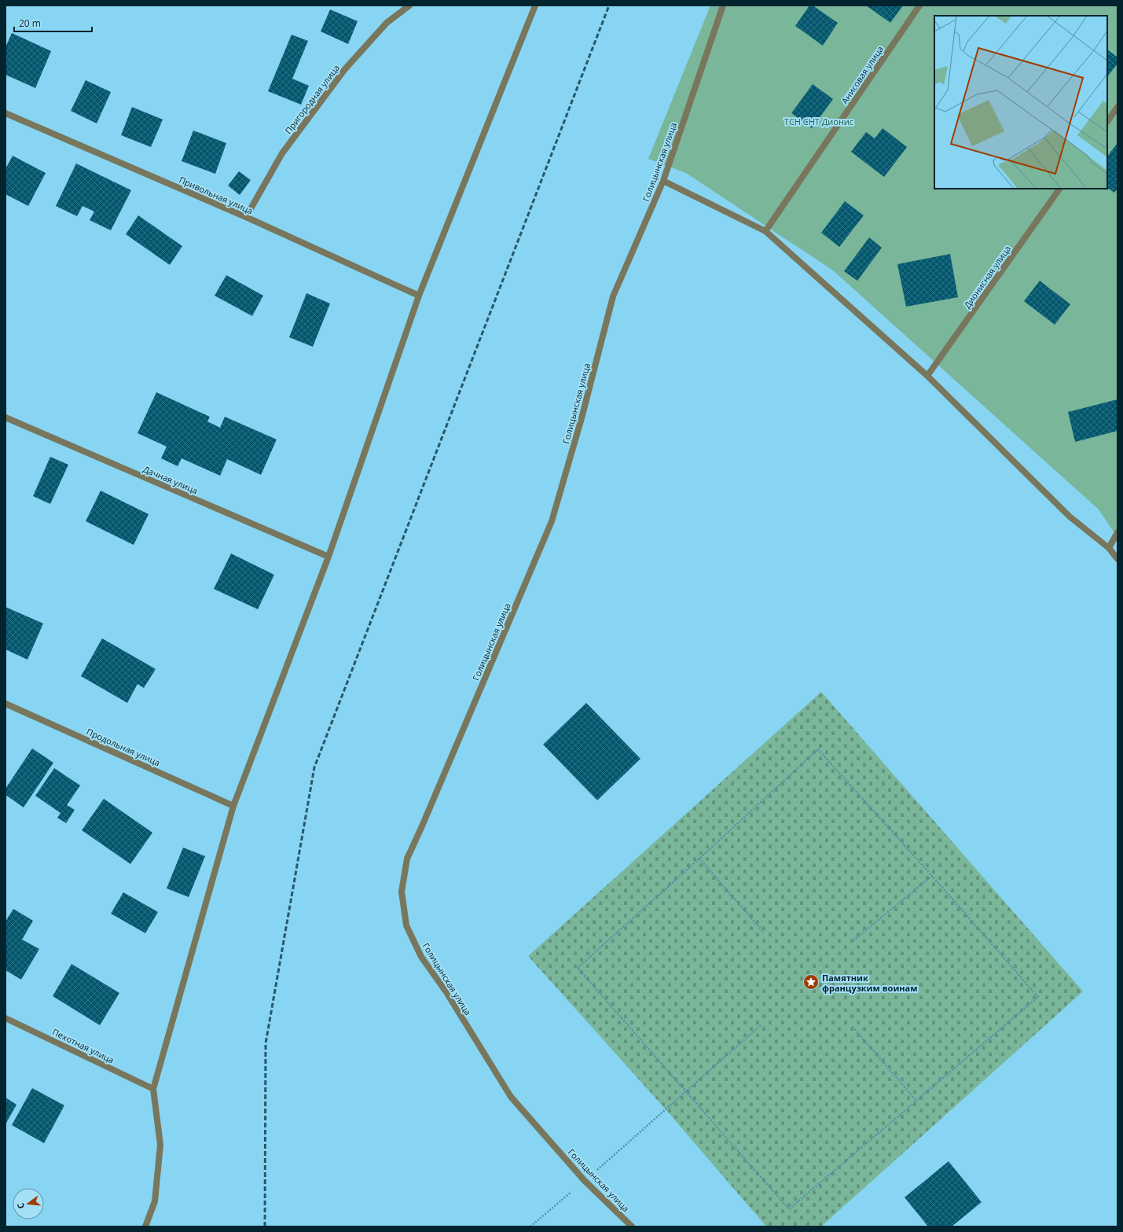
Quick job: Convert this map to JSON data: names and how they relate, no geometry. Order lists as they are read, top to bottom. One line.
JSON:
{"streets":{"street":["Анисовая улица","Пригородная улица","Голицынская улица","Привольная улица","Дионисная улица","Дачная улица","Продольная улица","Пехотная улица"]},"crossings":[["Пригородная улица","Привольная улица"]],"parks":["ТСН СНТ Дионис"],"places":{"place":["Памятник французким воинам"]},"scale_bar":"20 m","north":"left"}
